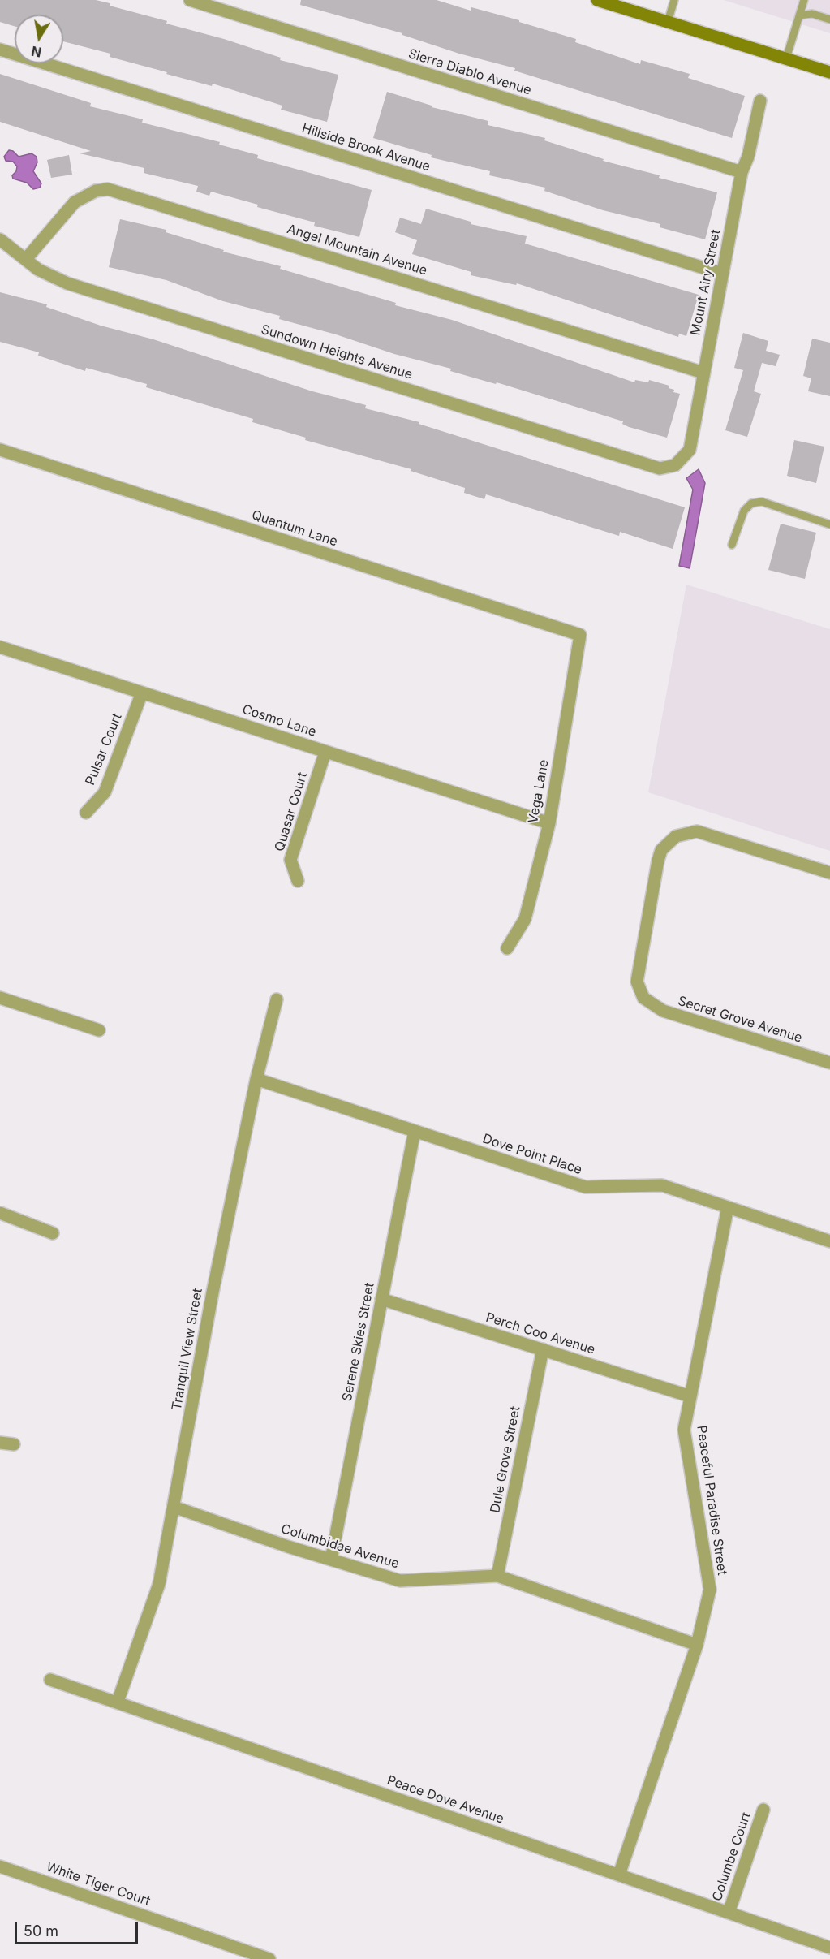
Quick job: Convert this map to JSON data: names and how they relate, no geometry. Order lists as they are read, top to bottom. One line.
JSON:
{"streets":{"street":["Sierra Diablo Avenue","Hillside Brook Avenue","Angel Mountain Avenue","Mount Airy Street","Sundown Heights Avenue","Quantum Lane","Cosmo Lane","Pulsar Court","Vega Lane","Quasar Court","Secret Grove Avenue","Dove Point Place","Perch Coo Avenue","Serene Skies Street","Tranquil View Street","Dule Grove Street","Peaceful Paradise Street","Columbidae Avenue","Peace Dove Avenue","Columbe Court","White Tiger Court"]},"crossings":[["Sierra Diablo Avenue","Mount Airy Street"],["Hillside Brook Avenue","Mount Airy Street"],["Angel Mountain Avenue","Mount Airy Street"],["Angel Mountain Avenue","Sundown Heights Avenue"],["Mount Airy Street","Sundown Heights Avenue"],["Quantum Lane","Vega Lane"],["Cosmo Lane","Pulsar Court"],["Cosmo Lane","Vega Lane"],["Cosmo Lane","Quasar Court"],["Dove Point Place","Serene Skies Street"],["Dove Point Place","Tranquil View Street"],["Dove Point Place","Peaceful Paradise Street"],["Perch Coo Avenue","Serene Skies Street"],["Perch Coo Avenue","Dule Grove Street"],["Perch Coo Avenue","Peaceful Paradise Street"],["Serene Skies Street","Columbidae Avenue"],["Tranquil View Street","Columbidae Avenue"],["Tranquil View Street","Peace Dove Avenue"],["Dule Grove Street","Columbidae Avenue"],["Peaceful Paradise Street","Columbidae Avenue"],["Peaceful Paradise Street","Peace Dove Avenue"],["Peace Dove Avenue","Columbe Court"]],"scale_bar":"50 m","north":"bottom"}
